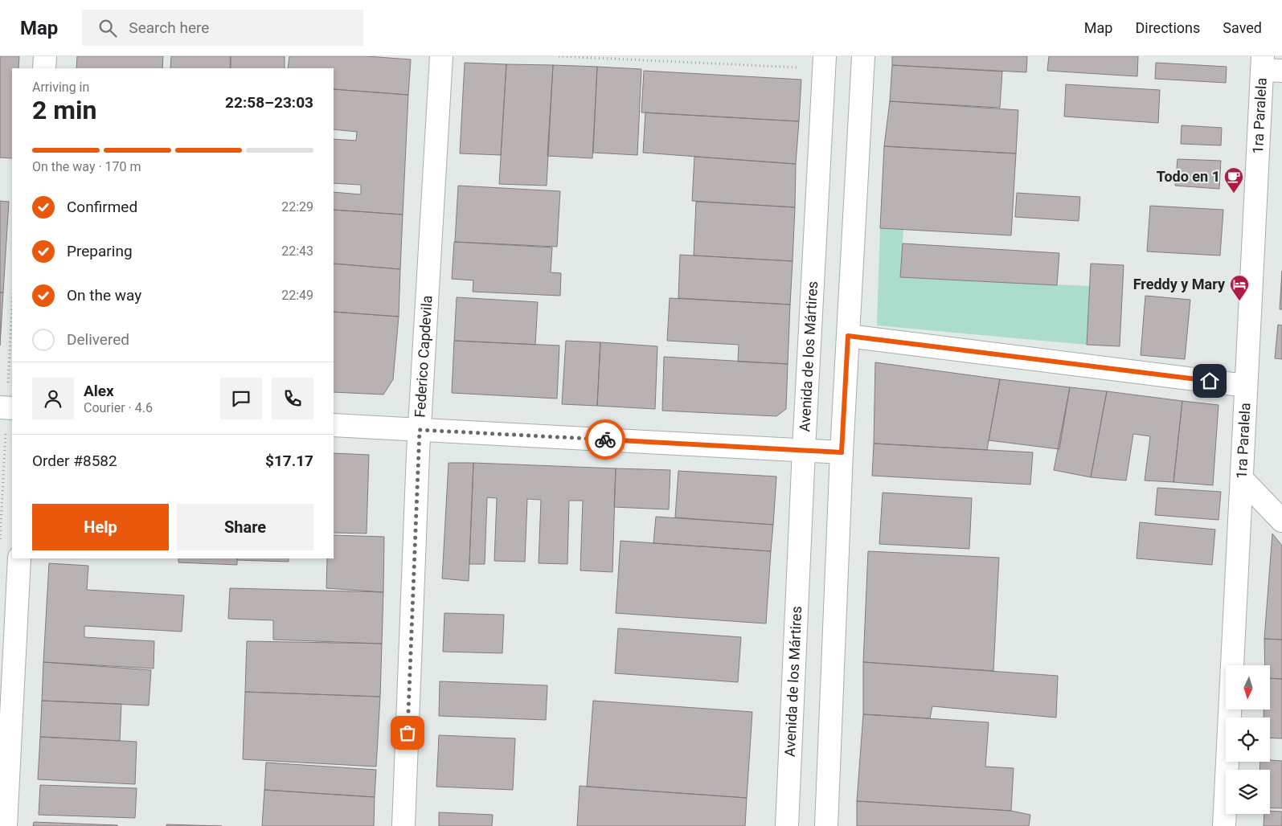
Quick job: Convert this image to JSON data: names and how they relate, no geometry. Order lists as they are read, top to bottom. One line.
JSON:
{"streets":{"street":["1ra Paralela","Federico Capdevila","Avenida de los Mártires"]},"places":{"cafe":["Todo en 1"],"hotel":["Freddy y Mary"]},"north":"bottom","page":{"header":"Map","search":"Search here","nav":["Map","Directions","Saved"],"heading":["2 min","Arriving in","22:58–23:03"],"panel":["Alex","Courier · 4.6","Order #8582","$17.17"],"bar":"On the way · 170 m","list":[["Confirmed","22:29"],["Preparing","22:43"],["On the way","22:49"],"Delivered"],"buttons":["Help","Share"]}}
